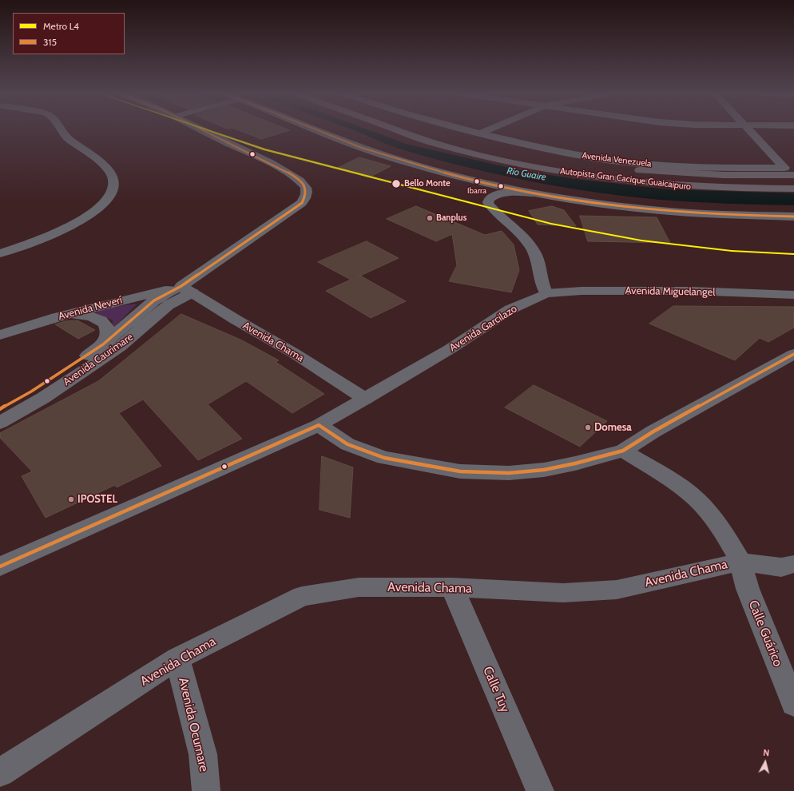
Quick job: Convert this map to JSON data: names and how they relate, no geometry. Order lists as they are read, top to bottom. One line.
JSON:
{"streets":{"highway":["Autopista Gran Cacique Guaicaipuro"],"street":["Avenida Venezuela","Avenida Miguelangel","Avenida Neverí","Avenida Garcilazo","Avenida Chama","Avenida Caurimare","Calle Guárico","Calle Tuy","Avenida Ocumare"]},"crossings":[["Avenida Miguelangel","Avenida Garcilazo"],["Avenida Neverí","Avenida Chama"],["Avenida Neverí","Avenida Caurimare"],["Avenida Garcilazo","Avenida Chama"],["Avenida Chama","Avenida Caurimare"],["Avenida Chama","Calle Guárico"],["Avenida Chama","Calle Tuy"],["Avenida Chama","Avenida Ocumare"]],"water":["Río Guaire"],"places":["Ibarra","Bello Monte","Banplus","Domesa","IPOSTEL"],"lines":["metro line L4","transit line 315"],"legend":["Metro L4","315"],"north":"top"}
